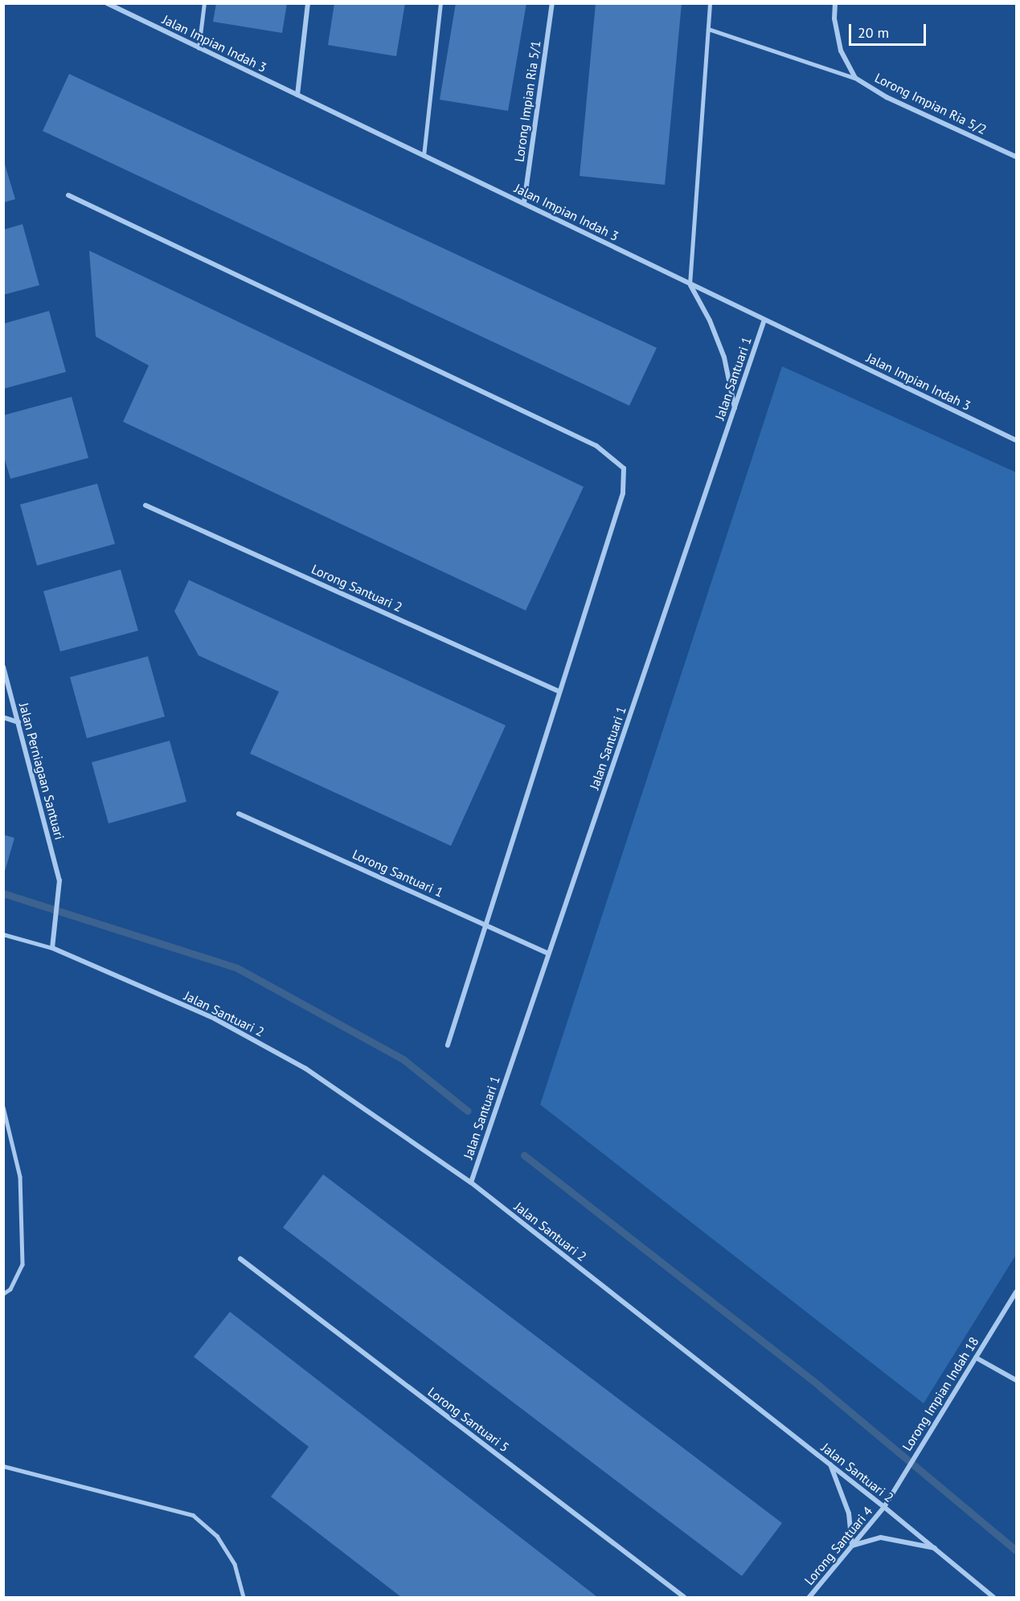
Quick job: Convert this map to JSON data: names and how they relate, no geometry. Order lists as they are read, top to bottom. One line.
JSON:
{"streets":{"street":["Jalan Impian Indah 3","Lorong Impian Ria 5/1","Lorong Impian Ria 5/2","Jalan Santuari 1","Lorong Santuari 2","Jalan Perniagaan Santuari","Lorong Santuari 1","Jalan Santuari 2","Lorong Impian Indah 18","Lorong Santuari 5","Lorong Santuari 4"]},"crossings":[["Jalan Impian Indah 3","Lorong Impian Ria 5/1"],["Jalan Impian Indah 3","Jalan Santuari 1"],["Jalan Santuari 1","Lorong Santuari 1"],["Jalan Santuari 1","Jalan Santuari 2"],["Jalan Perniagaan Santuari","Jalan Santuari 2"],["Jalan Santuari 2","Lorong Impian Indah 18"],["Jalan Santuari 2","Lorong Santuari 4"],["Lorong Impian Indah 18","Lorong Santuari 4"]],"scale_bar":"20 m"}
